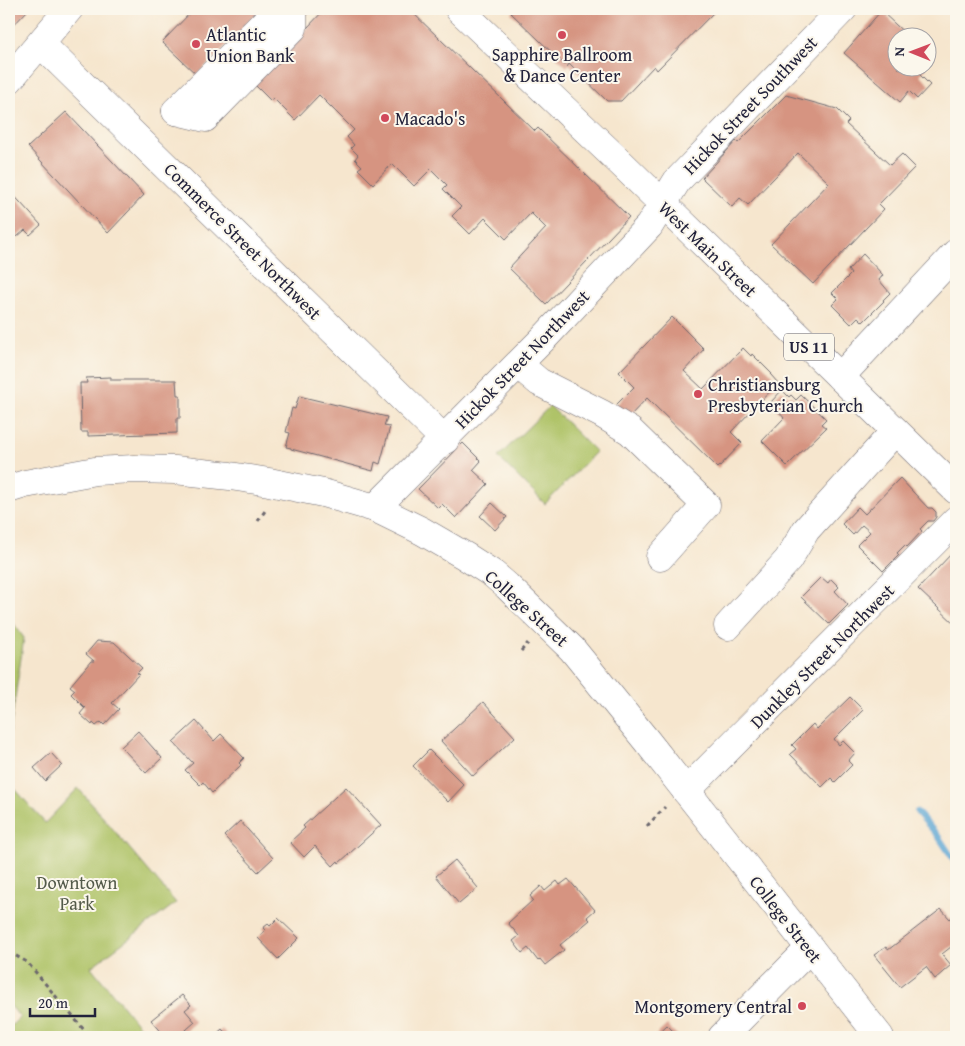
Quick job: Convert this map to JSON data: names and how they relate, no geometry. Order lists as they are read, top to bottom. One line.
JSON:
{"streets":{"street":["Hickok Street Southwest","Commerce Street Northwest","West Main Street","US 11","Hickok Street Northwest","College Street","Dunkley Street Northwest"]},"crossings":[["Hickok Street Southwest","West Main Street"],["Hickok Street Southwest","Hickok Street Northwest"],["Commerce Street Northwest","Hickok Street Northwest"],["West Main Street","Hickok Street Northwest"],["Hickok Street Northwest","College Street"],["College Street","Dunkley Street Northwest"]],"parks":["Downtown Park"],"places":["Sapphire Ballroom & Dance Center","Atlantic Union Bank","Macado's","Christiansburg Presbyterian Church","Montgomery Central"],"scale_bar":"20 m","north":"left"}
